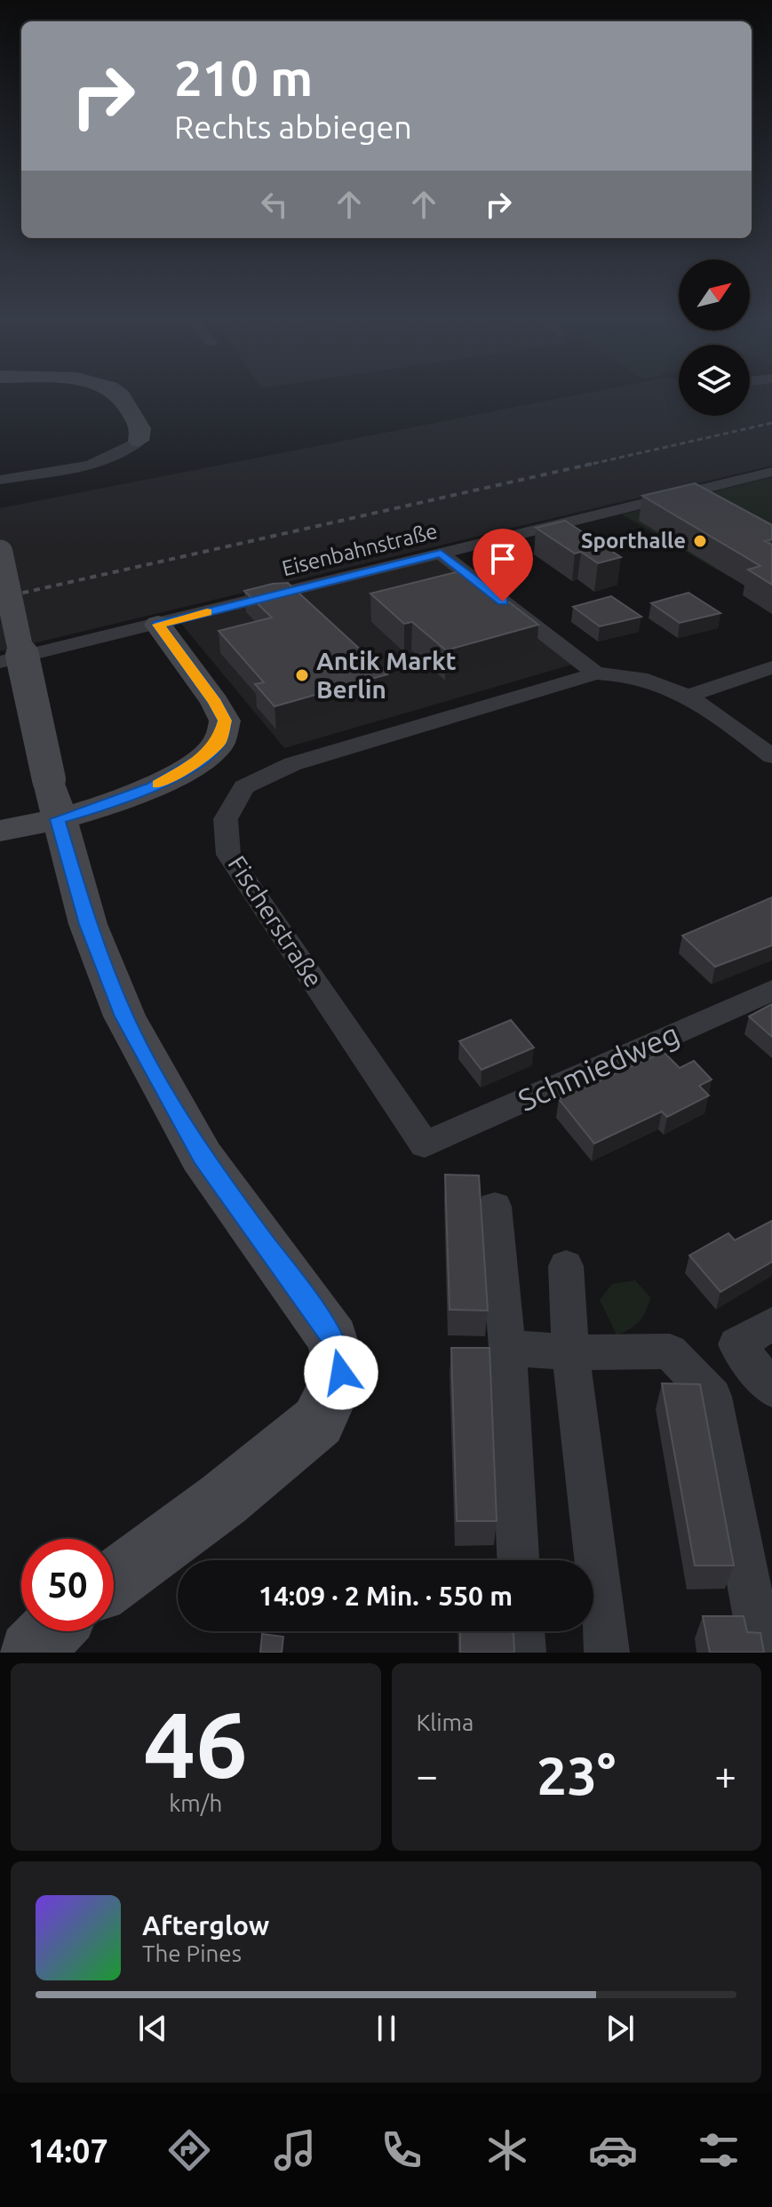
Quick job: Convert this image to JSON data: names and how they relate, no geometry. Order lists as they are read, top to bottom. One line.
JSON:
{"streets":{"street":["Eisenbahnstraße","Fischerstraße","Schmiedweg"]},"crossings":[["Fischerstraße","Schmiedweg"]],"places":["Sporthalle","Antik Markt Berlin"],"north":"top right","page":{"turn":["210 m","Rechts abbiegen"],"limit":"50","trip":"14:09 · 2 Min. · 550 m","tile":[["46","km/h"],"Klima"],"heat":["−","23°","+"],"song":["Afterglow","The Pines"],"tabs":"14:07"}}
